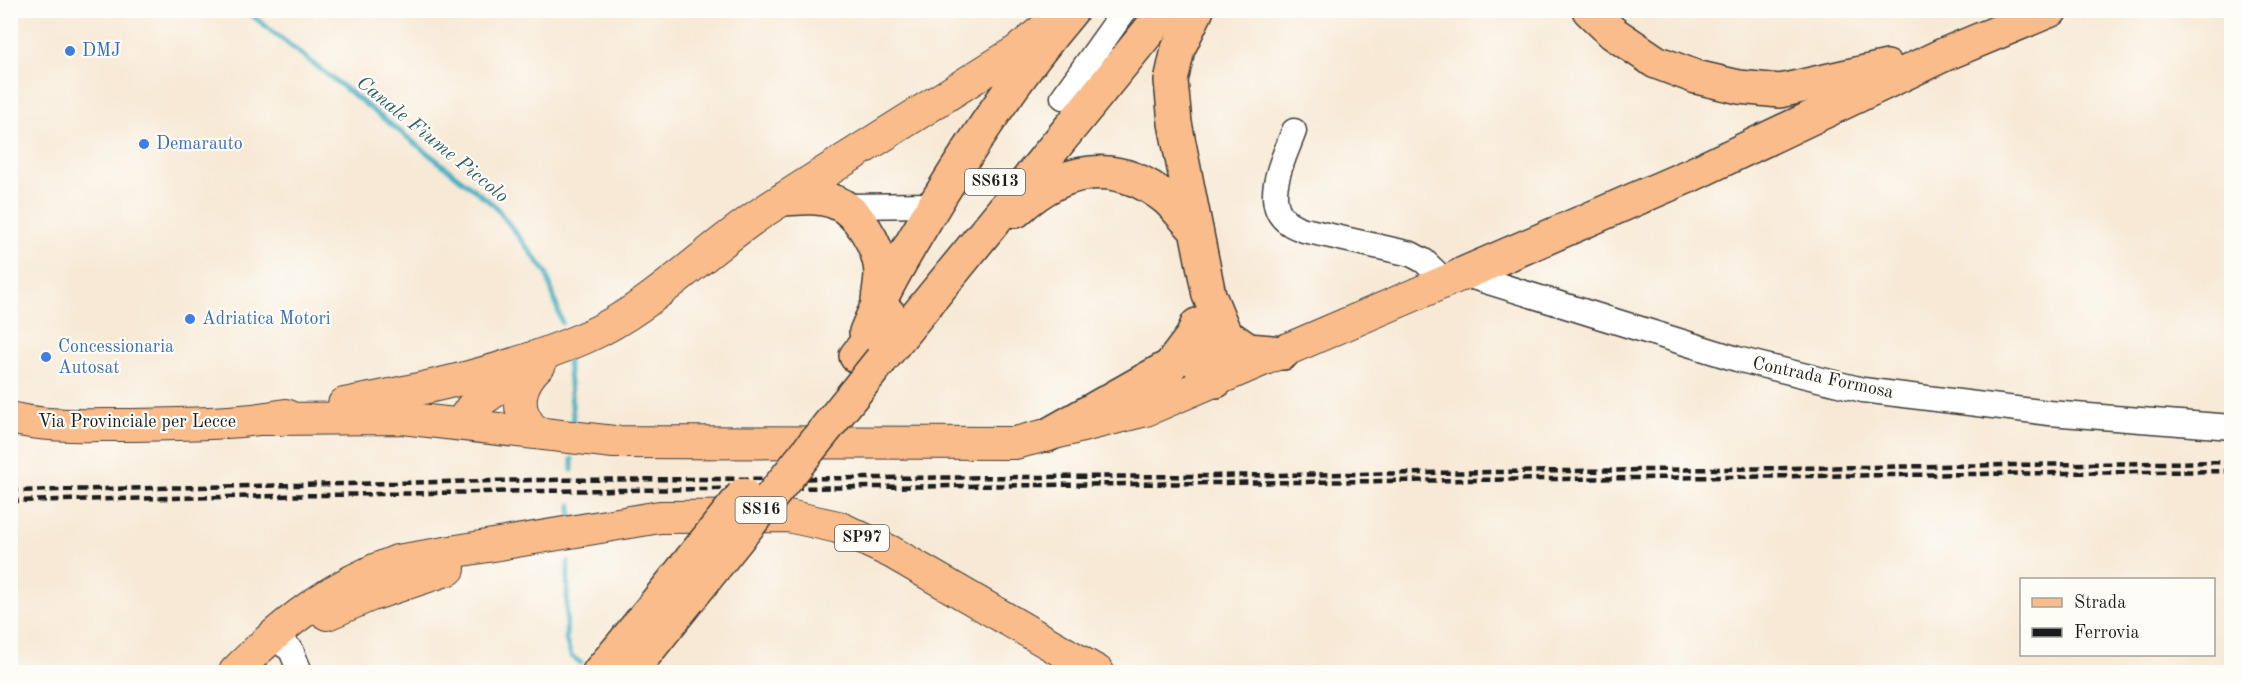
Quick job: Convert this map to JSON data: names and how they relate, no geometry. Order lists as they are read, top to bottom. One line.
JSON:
{"streets":{"highway":["SS613","SS16"],"main road":["Via Provinciale per Lecce","SP97"],"street":["Contrada Formosa"]},"crossings":[["SS613","SS16"]],"water":["Canale Fiume Piccolo"],"places":["DMJ","Demarauto","Adriatica Motori","Concessionaria Autosat"],"legend":["Strada","Ferrovia"]}
